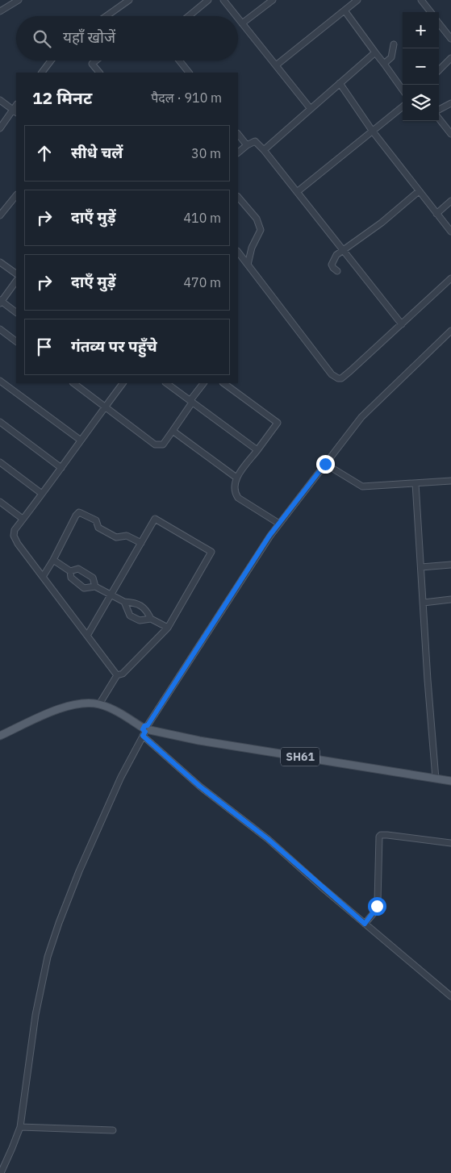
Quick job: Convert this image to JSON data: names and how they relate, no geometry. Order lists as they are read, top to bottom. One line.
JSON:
{"streets":{"main road":["SH61"]},"page":{"map_buttons":["+","−"],"search":"यहाँ खोजें","heading":["12 मिनट","पैदल · 910 m"],"list":[["सीधे चलें","30 m"],["दाएँ मुड़ें","410 m"],["दाएँ मुड़ें","470 m"],"गंतव्य पर पहुँचे"]}}
